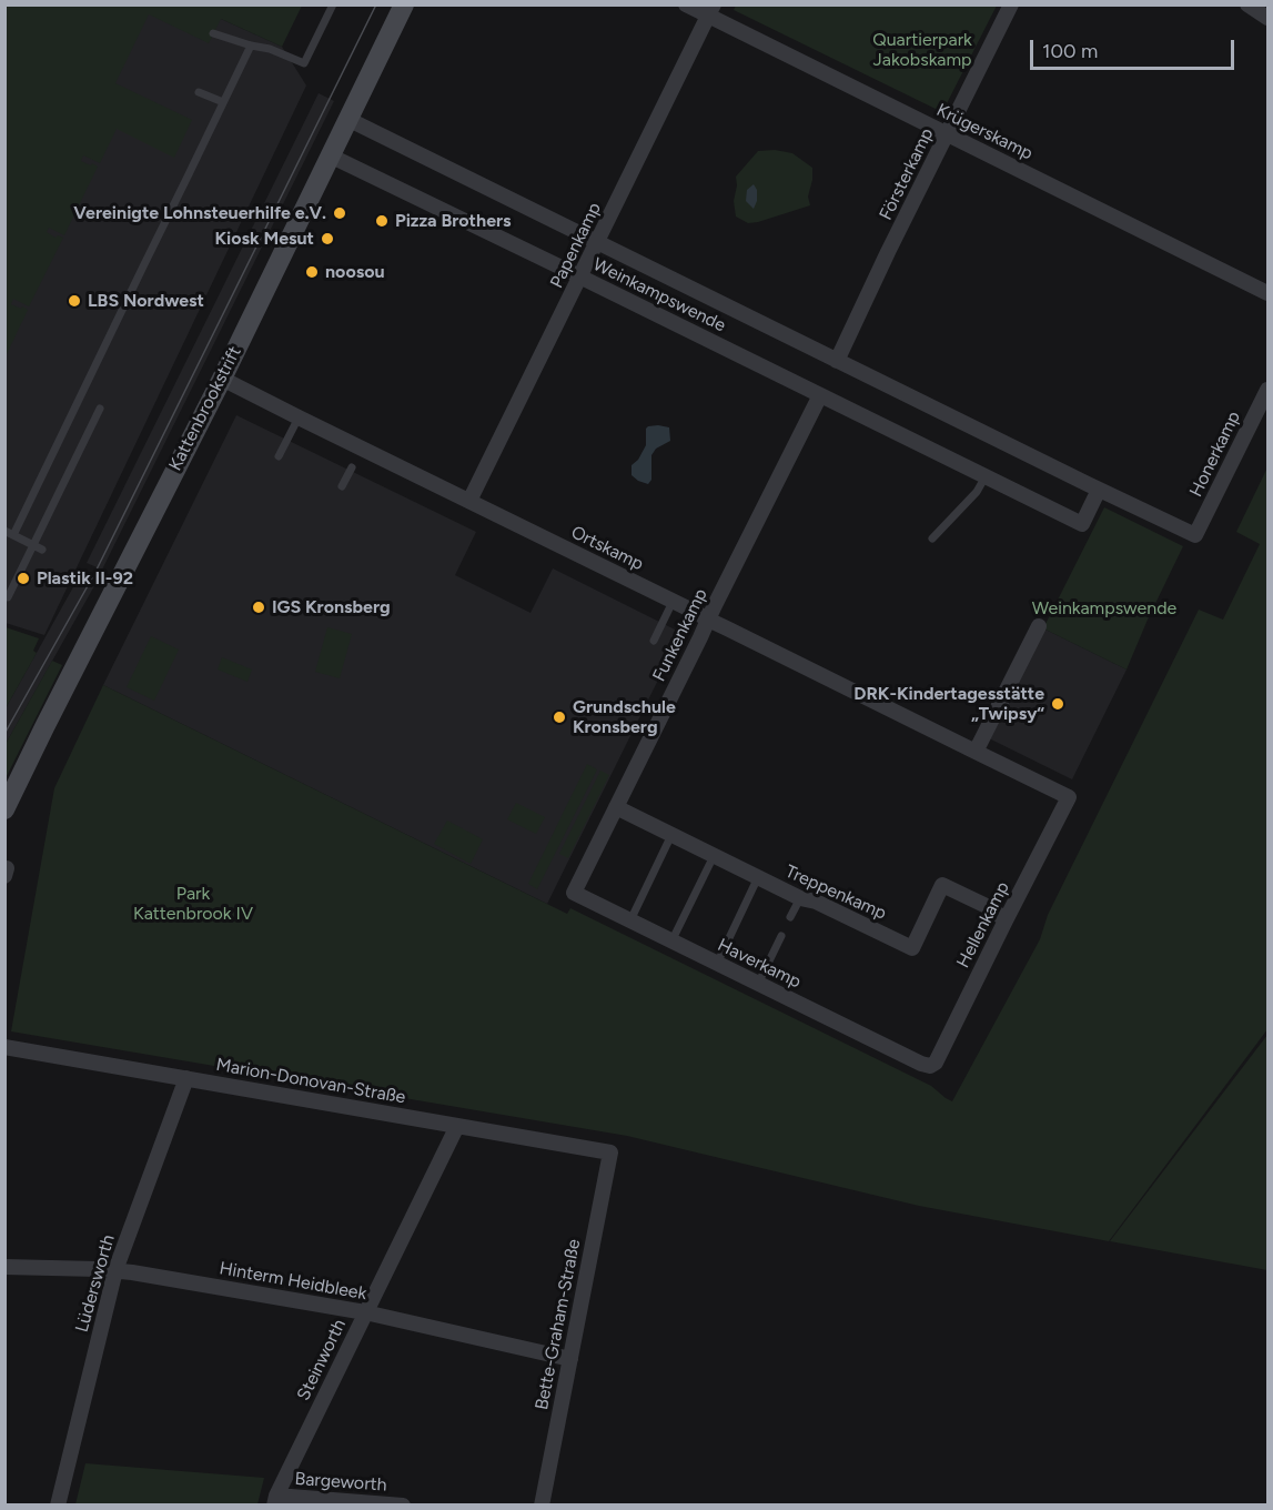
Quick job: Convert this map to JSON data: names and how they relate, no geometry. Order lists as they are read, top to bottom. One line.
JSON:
{"streets":{"main road":["Kattenbrookstrift"],"street":["Krügerskamp","Försterkamp","Papenkamp","Weinkampswende","Honerkamp","Ortskamp","Funkenkamp","Treppenkamp","Hellenkamp","Haverkamp","Marion-Donovan-Straße","Hinterm Heidbleek","Lüdersworth","Bette-Graham-Straße","Steinworth","Bargeworth"]},"crossings":[["Krügerskamp","Försterkamp"],["Krügerskamp","Papenkamp"],["Försterkamp","Weinkampswende"],["Papenkamp","Weinkampswende"],["Papenkamp","Ortskamp"],["Weinkampswende","Kattenbrookstrift"],["Weinkampswende","Honerkamp"],["Weinkampswende","Funkenkamp"],["Kattenbrookstrift","Ortskamp"],["Ortskamp","Funkenkamp"],["Ortskamp","Hellenkamp"],["Funkenkamp","Treppenkamp"],["Funkenkamp","Haverkamp"],["Treppenkamp","Hellenkamp"],["Hellenkamp","Haverkamp"],["Marion-Donovan-Straße","Lüdersworth"],["Marion-Donovan-Straße","Bette-Graham-Straße"],["Marion-Donovan-Straße","Steinworth"],["Hinterm Heidbleek","Lüdersworth"],["Hinterm Heidbleek","Bette-Graham-Straße"],["Hinterm Heidbleek","Steinworth"],["Steinworth","Bargeworth"]],"parks":["Quartierpark Jakobskamp","Weinkampswende","Park Kattenbrook IV"],"places":["Vereinigte Lohnsteuerhilfe e.V.","Pizza Brothers","Kiosk Mesut","noosou","LBS Nordwest","Plastik II-92","IGS Kronsberg","DRK-Kindertagesstätte „Twipsy“","Grundschule Kronsberg"],"scale_bar":"100 m"}
